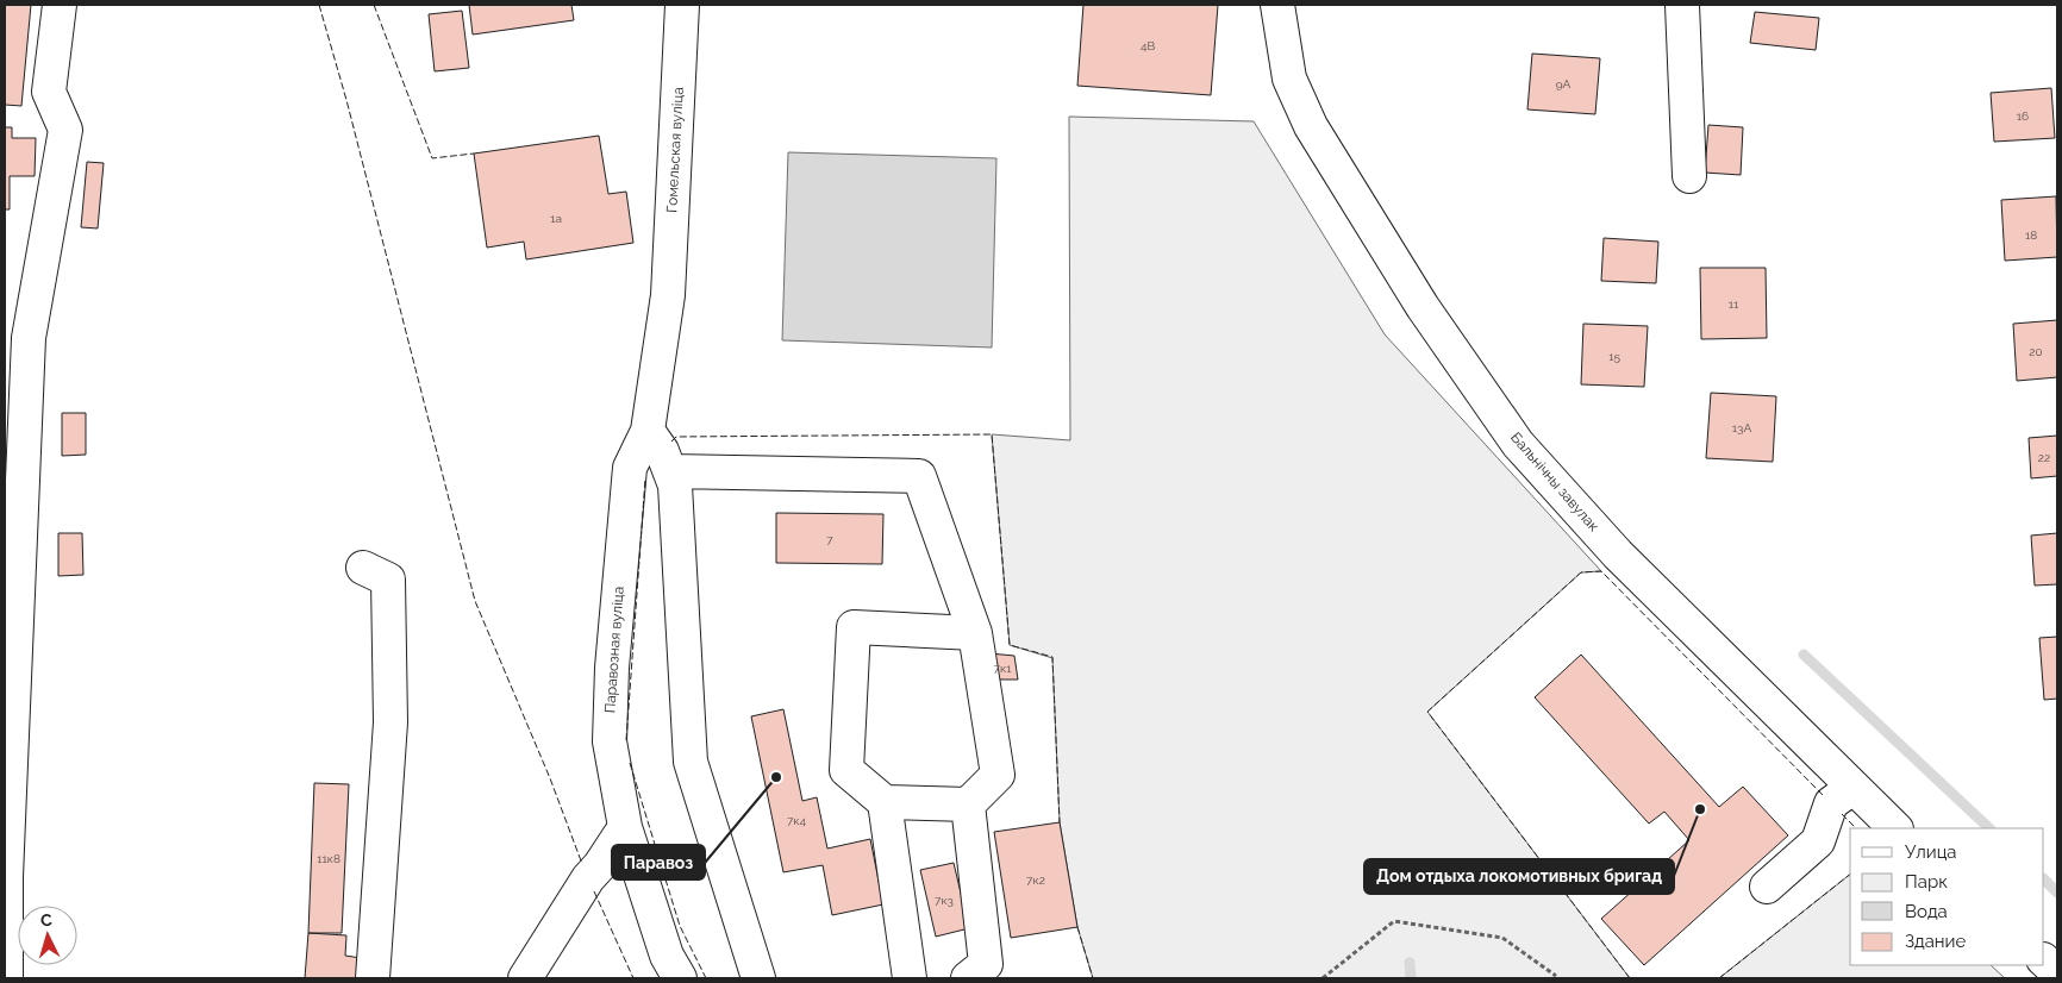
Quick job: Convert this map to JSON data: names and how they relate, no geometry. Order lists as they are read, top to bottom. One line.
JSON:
{"streets":{"street":["Гомельская вуліца","Бальнічны завулак","Паравозная вуліца"]},"crossings":[["Гомельская вуліца","Паравозная вуліца"]],"places":["Паравоз","Дом отдыха локомотивных бригад"],"house_numbers":["4В","9А","16","1а","18","11","20","15","13А","22","7","7к1","7к4","11к8","7к2","7к3"],"legend":["Улица","Парк","Вода","Здание"],"north":"top"}
